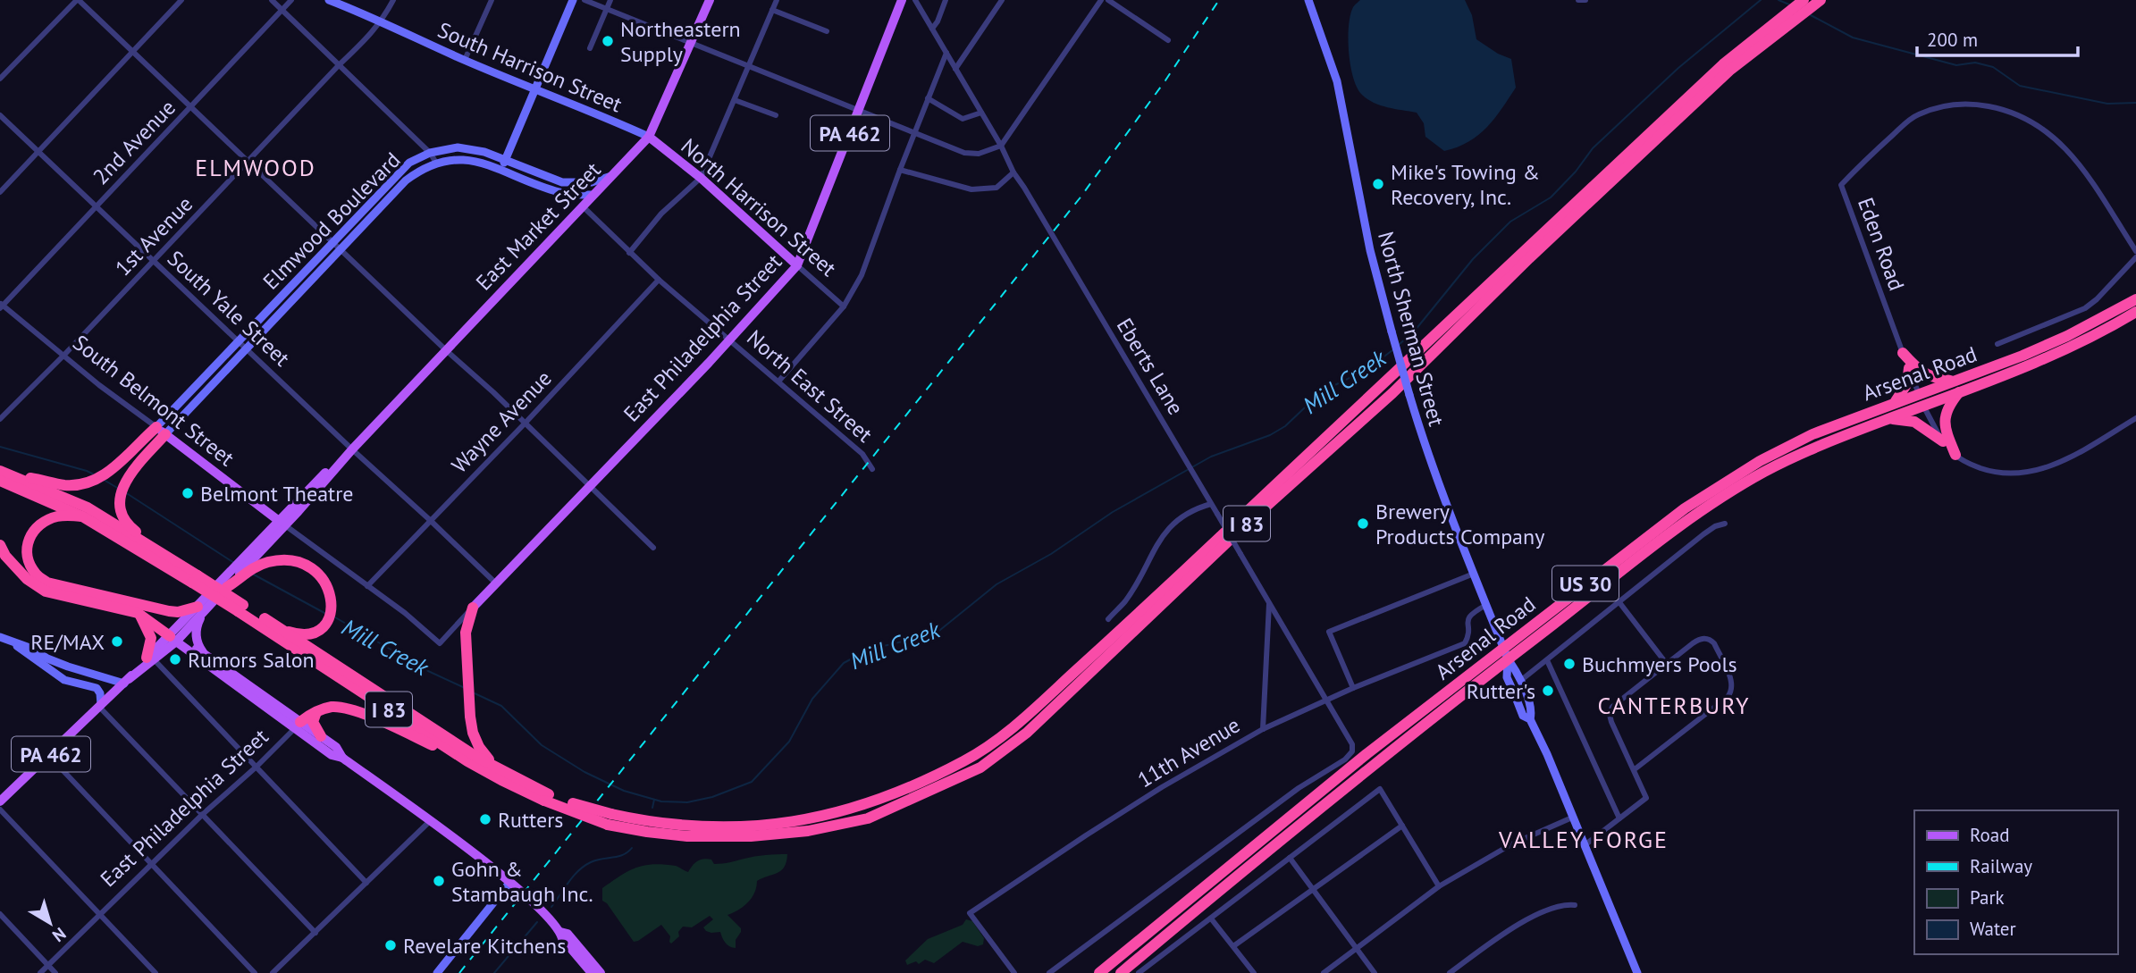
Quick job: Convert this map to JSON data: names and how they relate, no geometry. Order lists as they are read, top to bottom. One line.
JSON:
{"streets":{"highway":["Arsenal Road","I 83","US 30"],"main road":["PA 462","North Harrison Street","East Market Street","East Philadelphia Street","South Belmont Street"],"street":["South Harrison Street","2nd Avenue","Elmwood Boulevard","1st Avenue","Eden Road","South Yale Street","North Sherman Street","Eberts Lane","North East Street","Wayne Avenue","11th Avenue"]},"crossings":[["South Harrison Street","North Harrison Street"],["South Harrison Street","East Market Street"],["South Harrison Street","1st Avenue"],["2nd Avenue","South Yale Street"],["2nd Avenue","South Belmont Street"],["North Harrison Street","East Market Street"],["North Harrison Street","East Philadelphia Street"],["Elmwood Boulevard","East Market Street"],["Elmwood Boulevard","South Yale Street"],["Elmwood Boulevard","South Belmont Street"],["East Market Street","South Yale Street"],["East Market Street","North East Street"],["East Market Street","South Belmont Street"],["1st Avenue","South Yale Street"],["1st Avenue","South Belmont Street"],["Eden Road","Arsenal Road"],["South Yale Street","East Philadelphia Street"],["South Yale Street","Wayne Avenue"],["North Sherman Street","Arsenal Road"],["North Sherman Street","11th Avenue"],["East Philadelphia Street","North East Street"],["East Philadelphia Street","Wayne Avenue"],["Eberts Lane","11th Avenue"],["North East Street","Wayne Avenue"]],"districts":["ELMWOOD","CANTERBURY","VALLEY FORGE"],"water":["Mill Creek"],"places":["Northeastern Supply","Mike's Towing & Recovery, Inc.","Belmont Theatre","Brewery Products Company","RE/MAX","Rumors Salon","Buchmyers Pools","Rutter's","Rutters","Gohn & Stambaugh Inc.","Revelare Kitchens"],"legend":["Road","Railway","Park","Water"],"scale_bar":"200 m","north":"bottom right"}
